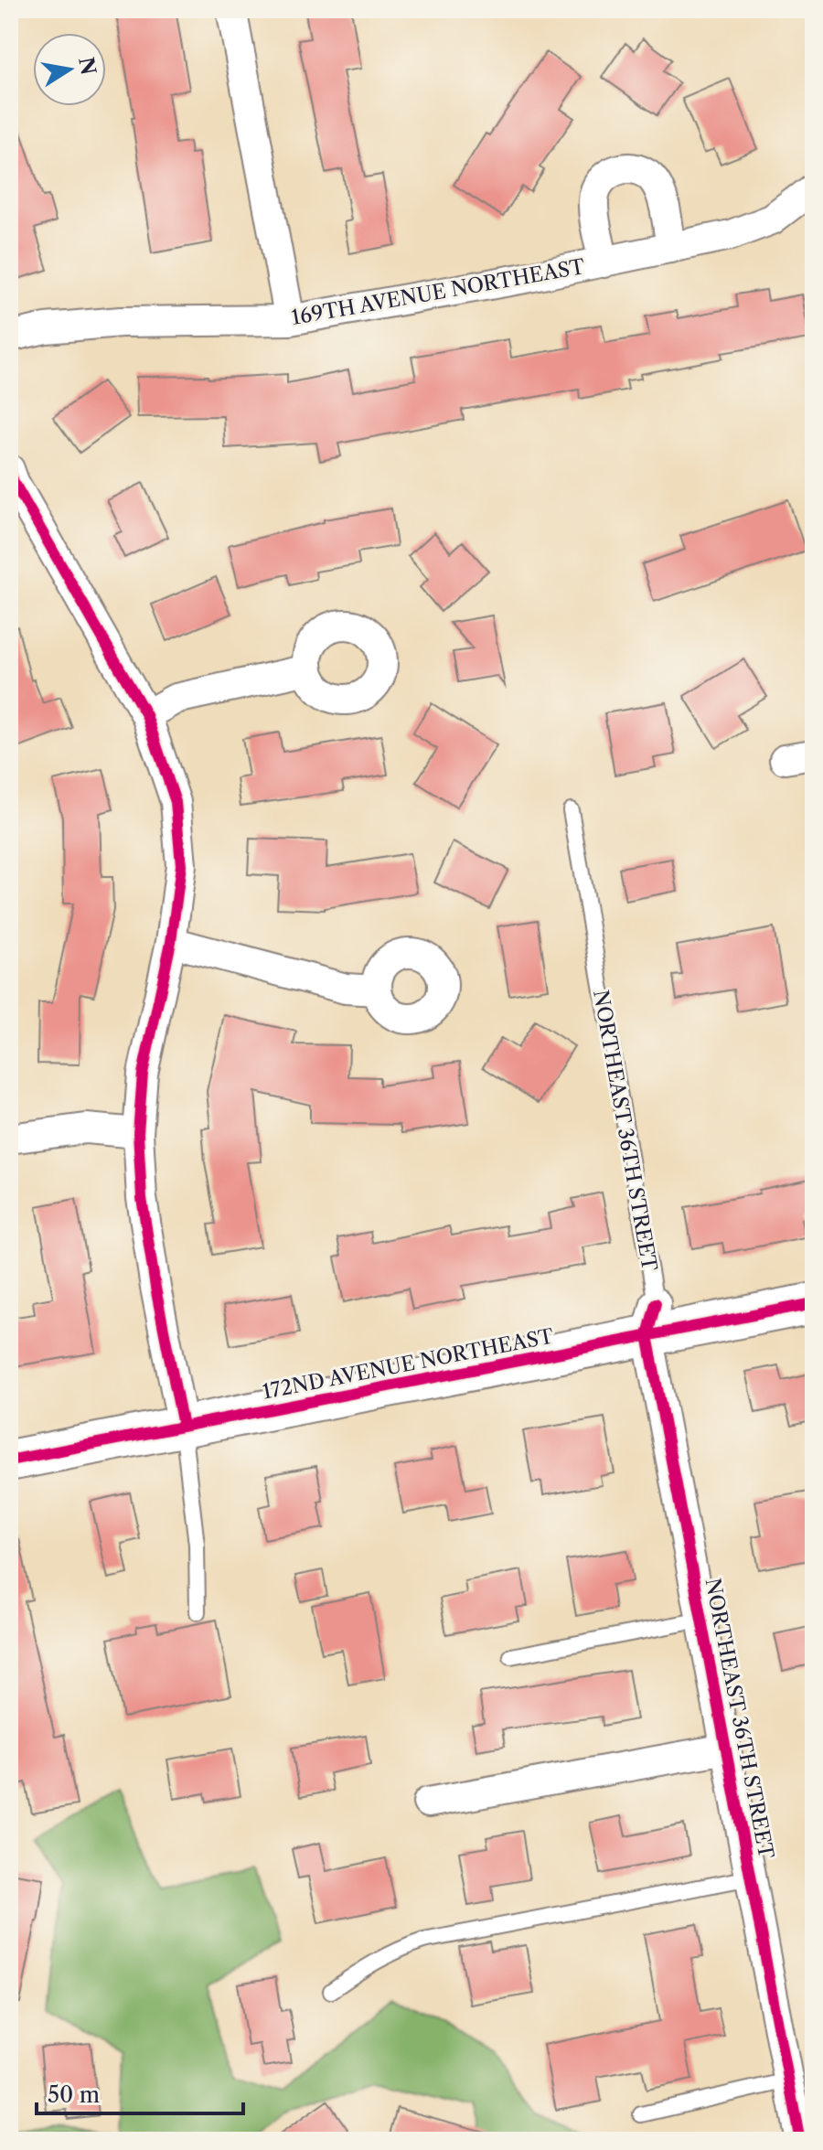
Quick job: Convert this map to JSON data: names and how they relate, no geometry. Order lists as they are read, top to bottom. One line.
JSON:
{"streets":{"street":["169TH AVENUE NORTHEAST","NORTHEAST 36TH STREET","172ND AVENUE NORTHEAST"]},"crossings":[["NORTHEAST 36TH STREET","172ND AVENUE NORTHEAST"]],"scale_bar":"50 m","north":"right"}
